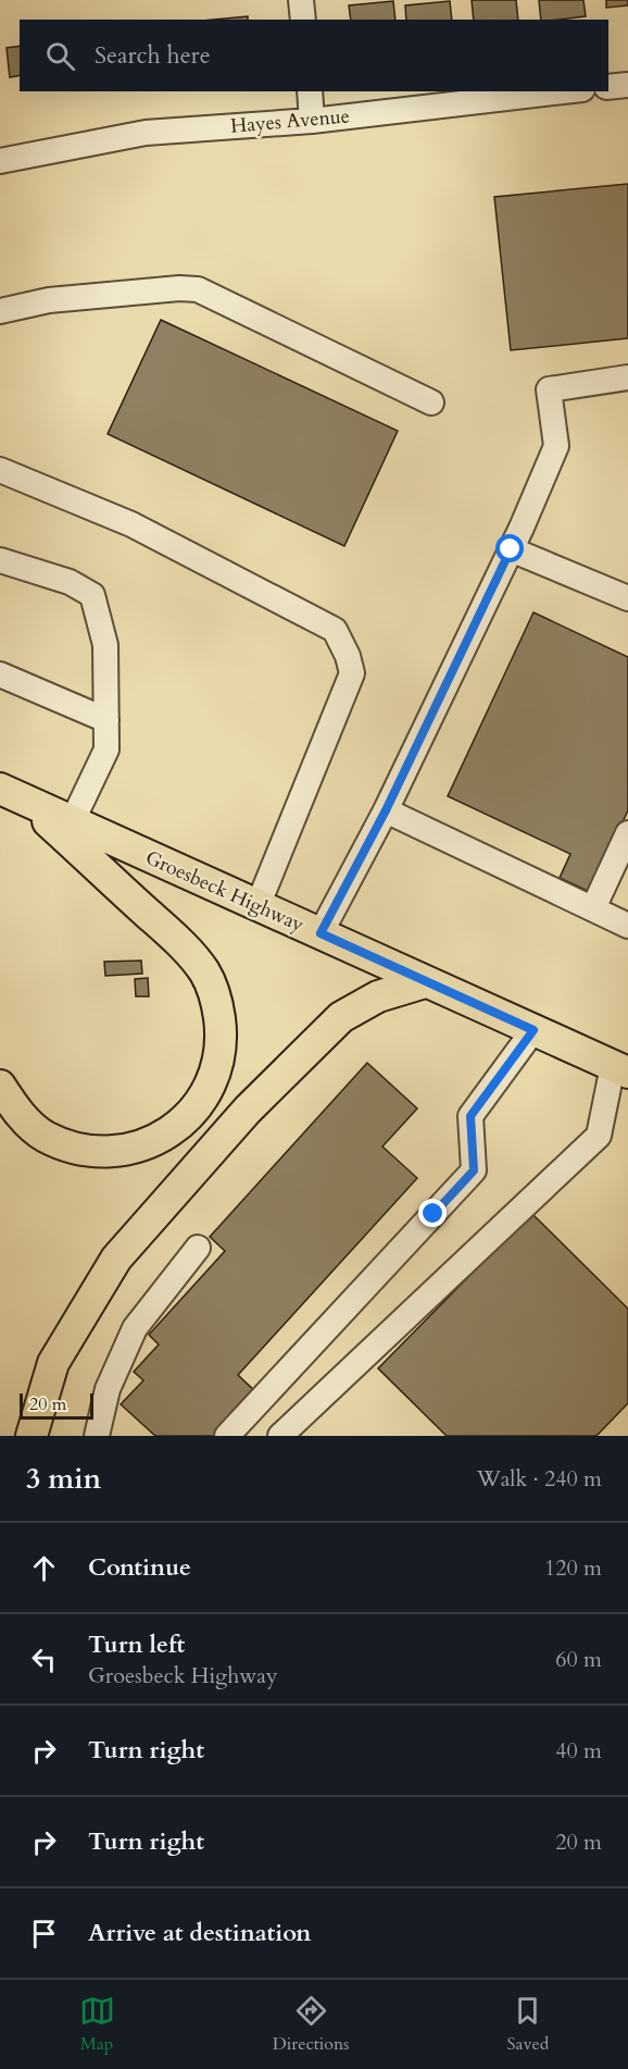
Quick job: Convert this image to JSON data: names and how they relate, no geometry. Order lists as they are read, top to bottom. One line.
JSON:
{"streets":{"main road":["Groesbeck Highway"],"street":["Hayes Avenue"]},"scale_bar":"20 m","page":{"search":"Search here","scale":"20 m","heading":["3 min","Walk · 240 m"],"list":[["Continue","120 m"],["Turn left","Groesbeck Highway","60 m"],["Turn right","40 m"],["Turn right","20 m"],"Arrive at destination"],"nav":["Map","Directions","Saved"]}}
